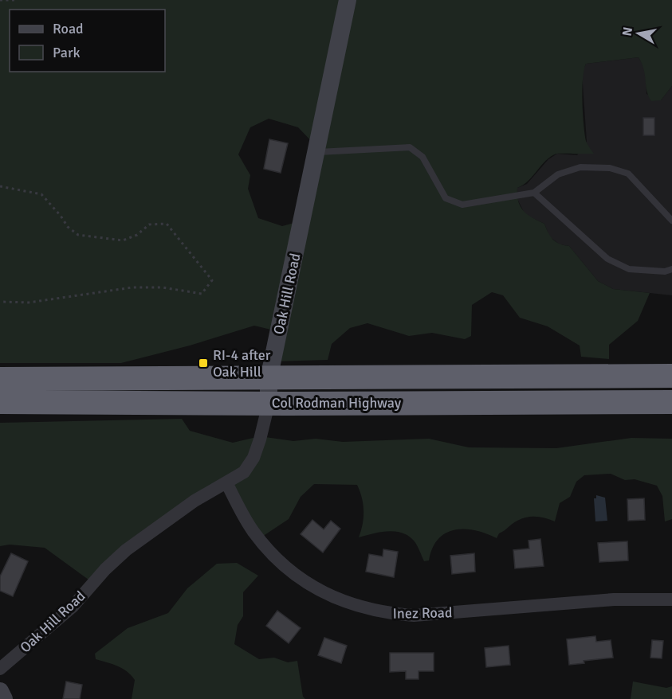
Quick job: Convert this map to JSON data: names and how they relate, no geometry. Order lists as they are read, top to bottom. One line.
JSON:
{"streets":{"highway":["Col Rodman Highway"],"street":["Oak Hill Road","Inez Road"]},"crossings":[["Oak Hill Road","Col Rodman Highway"],["Oak Hill Road","Inez Road"]],"places":{"transit":["RI-4 after Oak Hill"]},"legend":["Road","Park"],"north":"left"}
